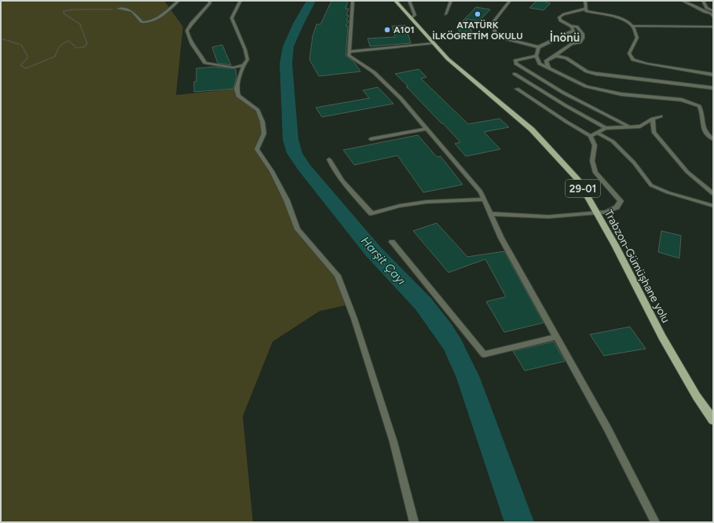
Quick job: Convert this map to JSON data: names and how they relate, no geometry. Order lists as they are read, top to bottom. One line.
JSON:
{"streets":{"main road":["29-01","Trabzon-Gümüşhane yolu"]},"districts":["İnönü"],"water":["Harşit Çayı"],"places":["ATATÜRK İLKÖGRETİM OKULU","A101"]}
